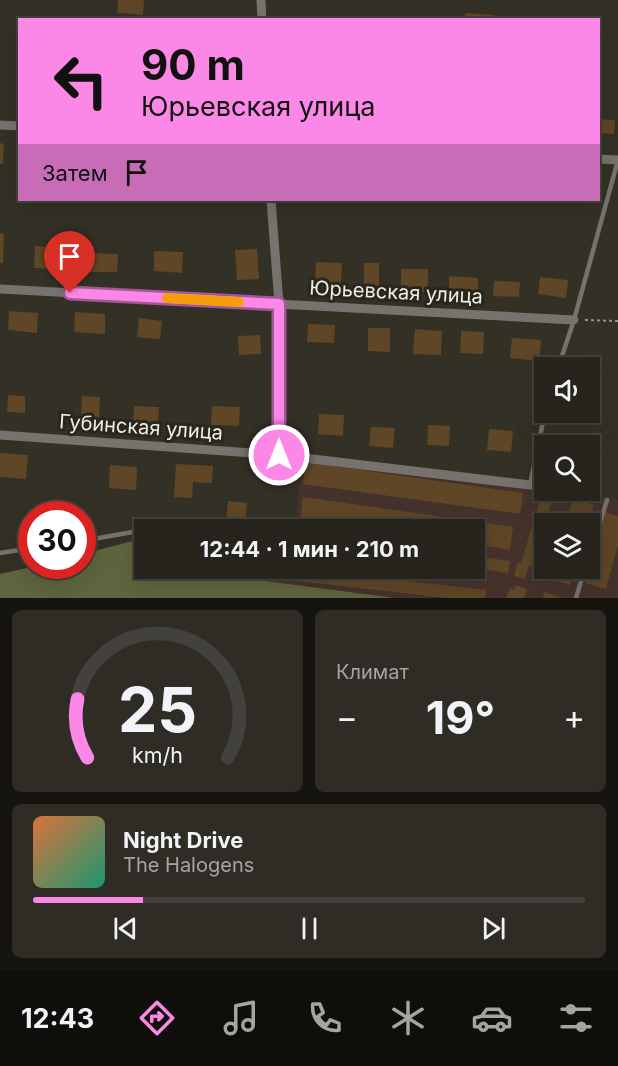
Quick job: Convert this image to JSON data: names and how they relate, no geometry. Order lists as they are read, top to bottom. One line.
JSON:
{"streets":{"street":["Юрьевская улица","Губинская улица"]},"page":{"turn":["90 m","Юрьевская улица"],"then":"Затем","limit":"30","trip":"12:44 · 1 мин · 210 m","tile":"Климат","heat":["−","19°","+"],"song":["Night Drive","The Halogens"],"tabs":"12:43","gauge":["25","km/h"]}}
